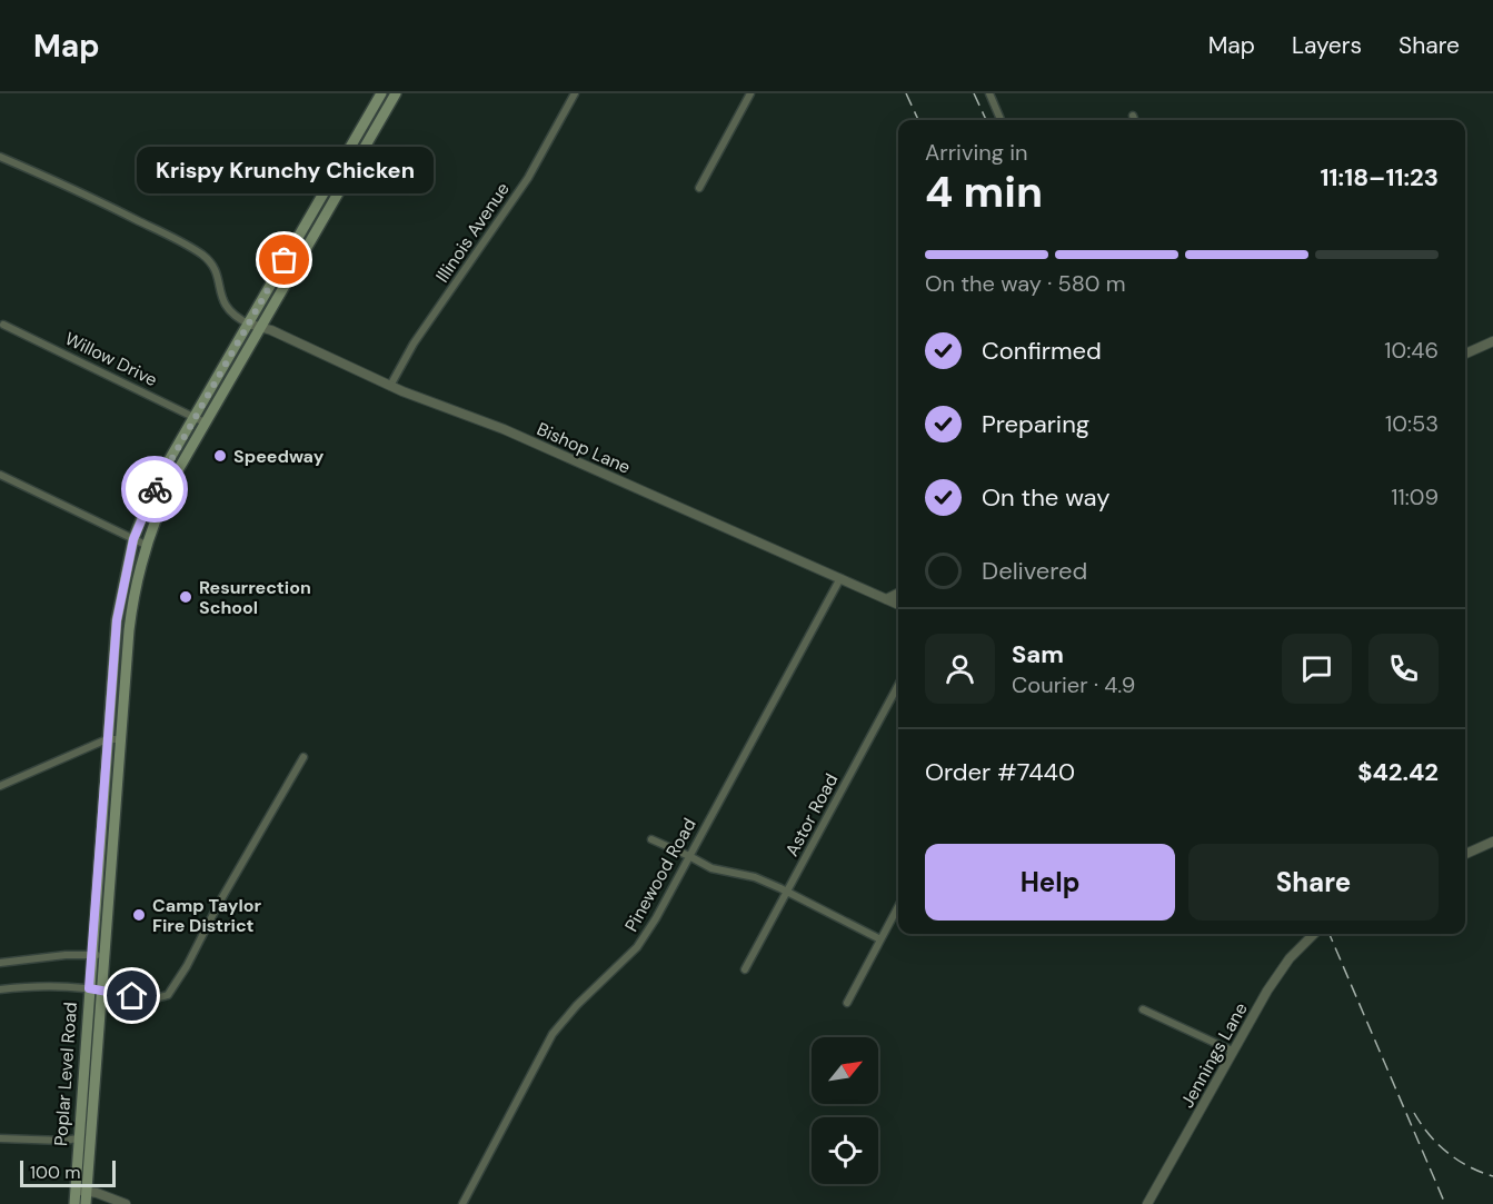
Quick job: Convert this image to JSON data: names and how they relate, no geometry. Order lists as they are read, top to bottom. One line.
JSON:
{"streets":{"main road":["Poplar Level Road"],"street":["Illinois Avenue","Willow Drive","Bishop Lane","Astor Road","Pinewood Road","Jennings Lane"]},"crossings":[["Illinois Avenue","Bishop Lane"],["Willow Drive","Poplar Level Road"],["Bishop Lane","Pinewood Road"],["Bishop Lane","Poplar Level Road"]],"places":["Krispy Krunchy Chicken","Speedway","Resurrection School","Camp Taylor Fire District"],"scale_bar":"100 m","north":"top right","page":{"header":"Map","nav":["Map","Layers","Share"],"heading":["4 min","Arriving in","11:18–11:23"],"panel":["Sam","Courier · 4.9","Order #7440","$42.42"],"bubble":"Krispy Krunchy Chicken","bar":"On the way · 580 m","list":[["Confirmed","10:46"],["Preparing","10:53"],["On the way","11:09"],"Delivered"],"buttons":["Help","Share"],"scale":"100 m"}}
